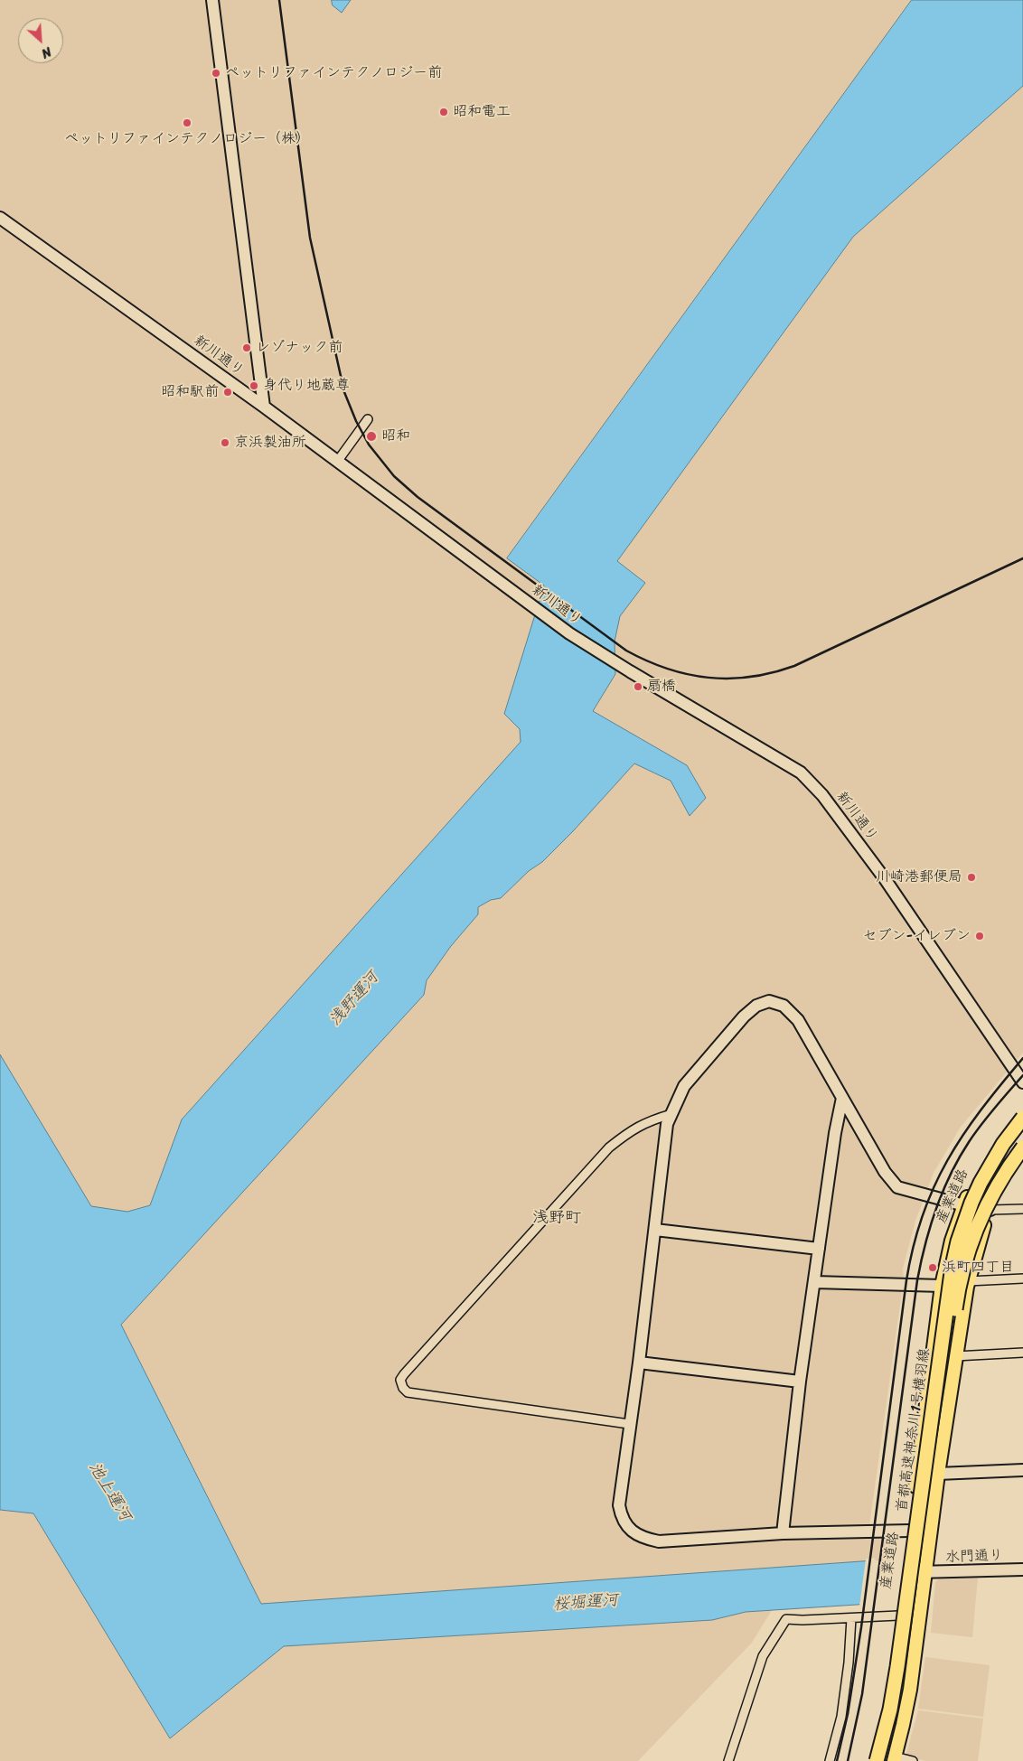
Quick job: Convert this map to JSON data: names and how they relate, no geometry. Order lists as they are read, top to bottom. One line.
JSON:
{"streets":{"highway":["首都高速神奈川1号横羽線"],"main road":["産業道路"],"street":["新川通り","水門通り"]},"crossings":[["産業道路","水門通り"]],"districts":["浅野町"],"water":["浅野運河","池上運河","桜堀運河"],"places":["ペットリファインテクノロジー前","昭和電工","ペットリファインテクノロジー（株）","レゾナック前","身代り地蔵尊","昭和駅前","昭和","京浜製油所","扇橋","川崎港郵便局","セブン-イレブン","浜町四丁目"],"north":"bottom right"}
